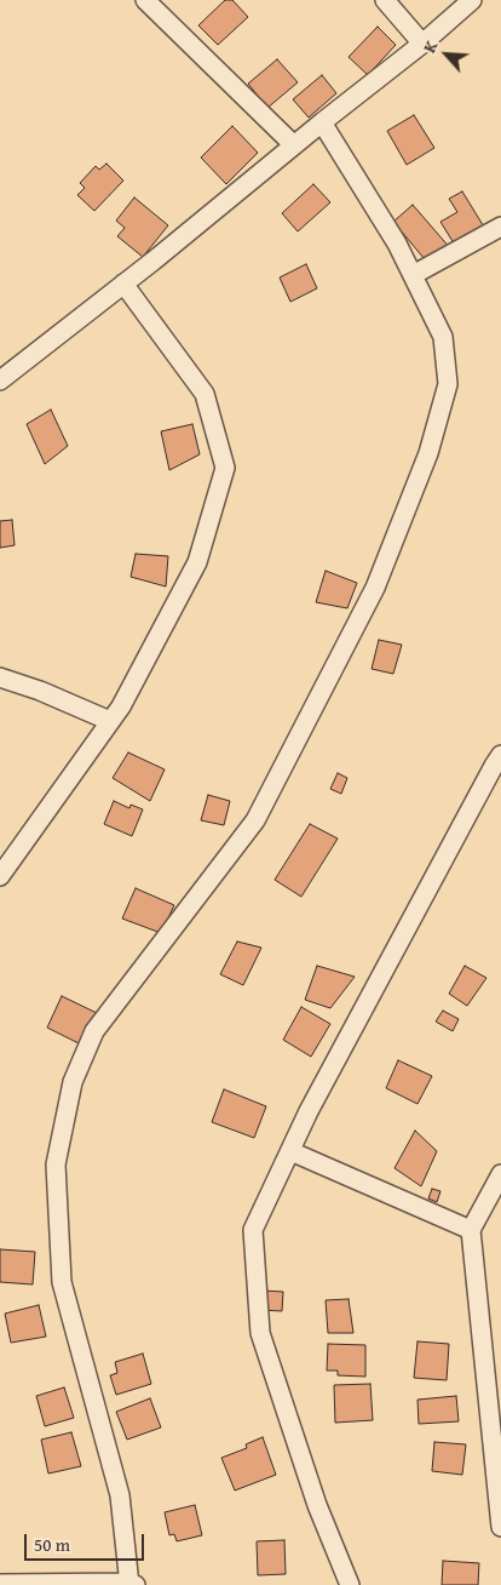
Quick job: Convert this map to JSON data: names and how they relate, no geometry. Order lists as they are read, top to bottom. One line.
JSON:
{"scale_bar":"50 m","north":"top left"}
